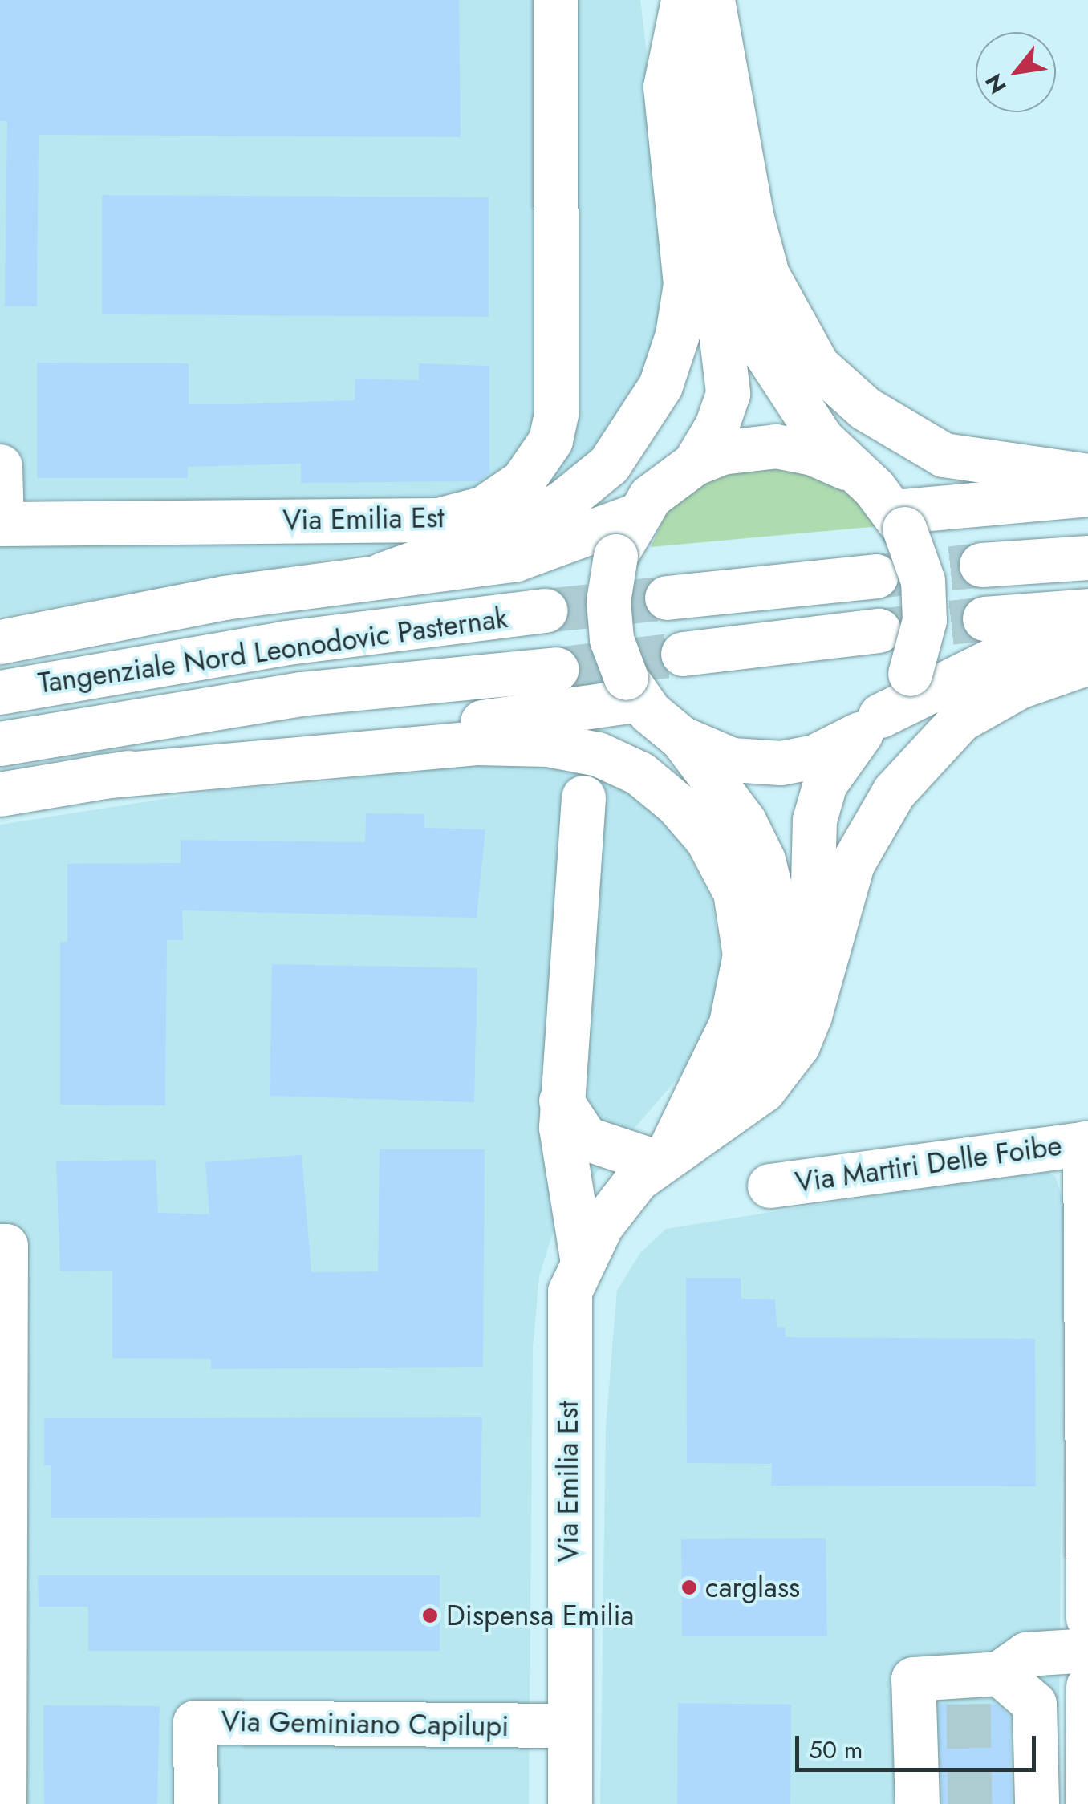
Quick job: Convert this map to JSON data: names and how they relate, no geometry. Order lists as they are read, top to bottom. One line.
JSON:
{"streets":{"main road":["Via Emilia Est","Tangenziale Nord Leonodovic Pasternak","Via Martiri Delle Foibe","Via Geminiano Capilupi"]},"crossings":[["Via Emilia Est","Via Geminiano Capilupi"]],"places":["carglass","Dispensa Emilia"],"scale_bar":"50 m","north":"bottom left"}
